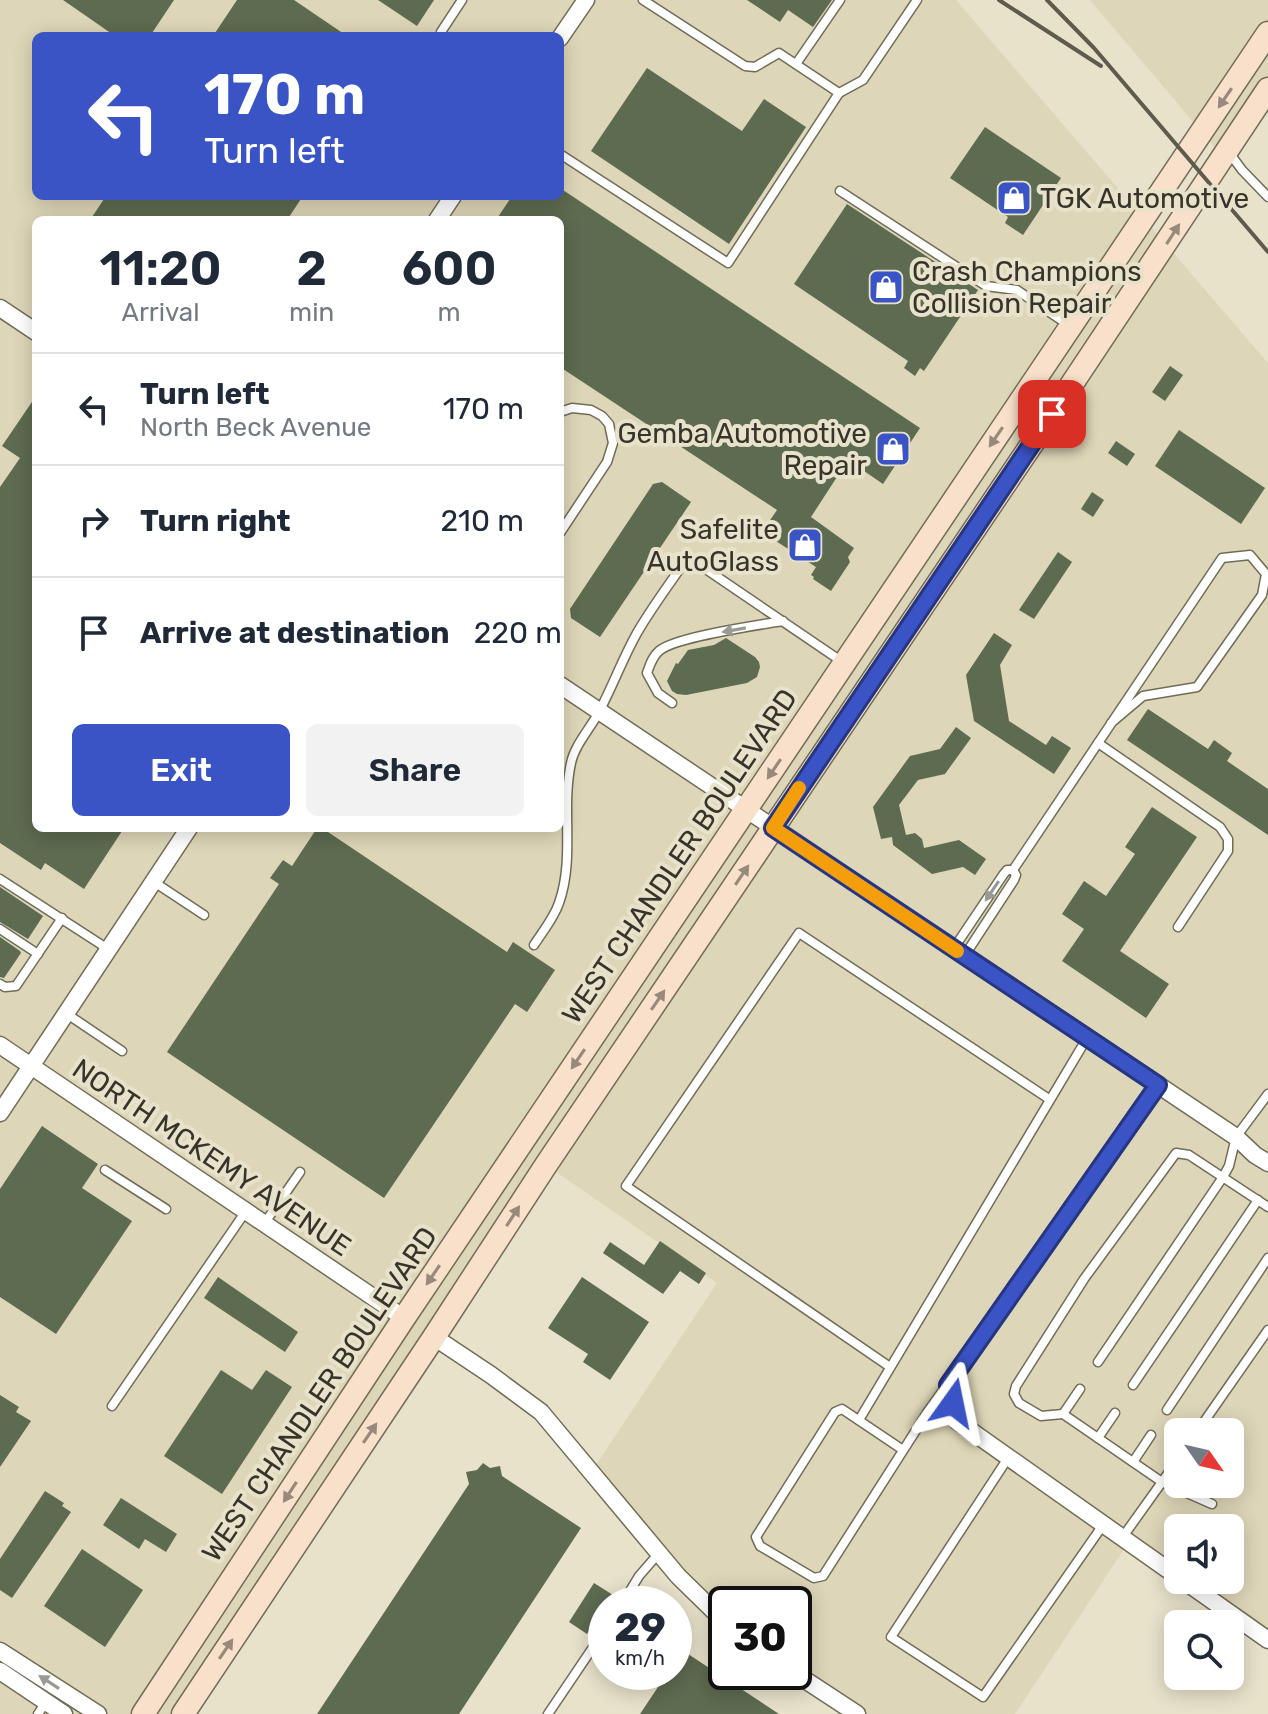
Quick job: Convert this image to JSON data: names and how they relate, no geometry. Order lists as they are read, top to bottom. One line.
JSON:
{"streets":{"main road":["WEST CHANDLER BOULEVARD"],"street":["NORTH MCKEMY AVENUE"]},"crossings":[["WEST CHANDLER BOULEVARD","NORTH MCKEMY AVENUE"]],"places":{"shop":["TGK Automotive","Crash Champions Collision Repair","Gemba Automotive Repair","Safelite AutoGlass"]},"north":"bottom right","page":{"turn":["170 m","Turn left"],"eta":["11:20","Arrival","2","min","600","m"],"list":[{"name":"Turn left","note":"North Beck Avenue","value":"170 m"},{"name":"Turn right","value":"210 m"},{"name":"Arrive at destination","value":"220 m"}],"buttons":["Exit","Share"],"speed":"29 km/h","limit":"30"}}
